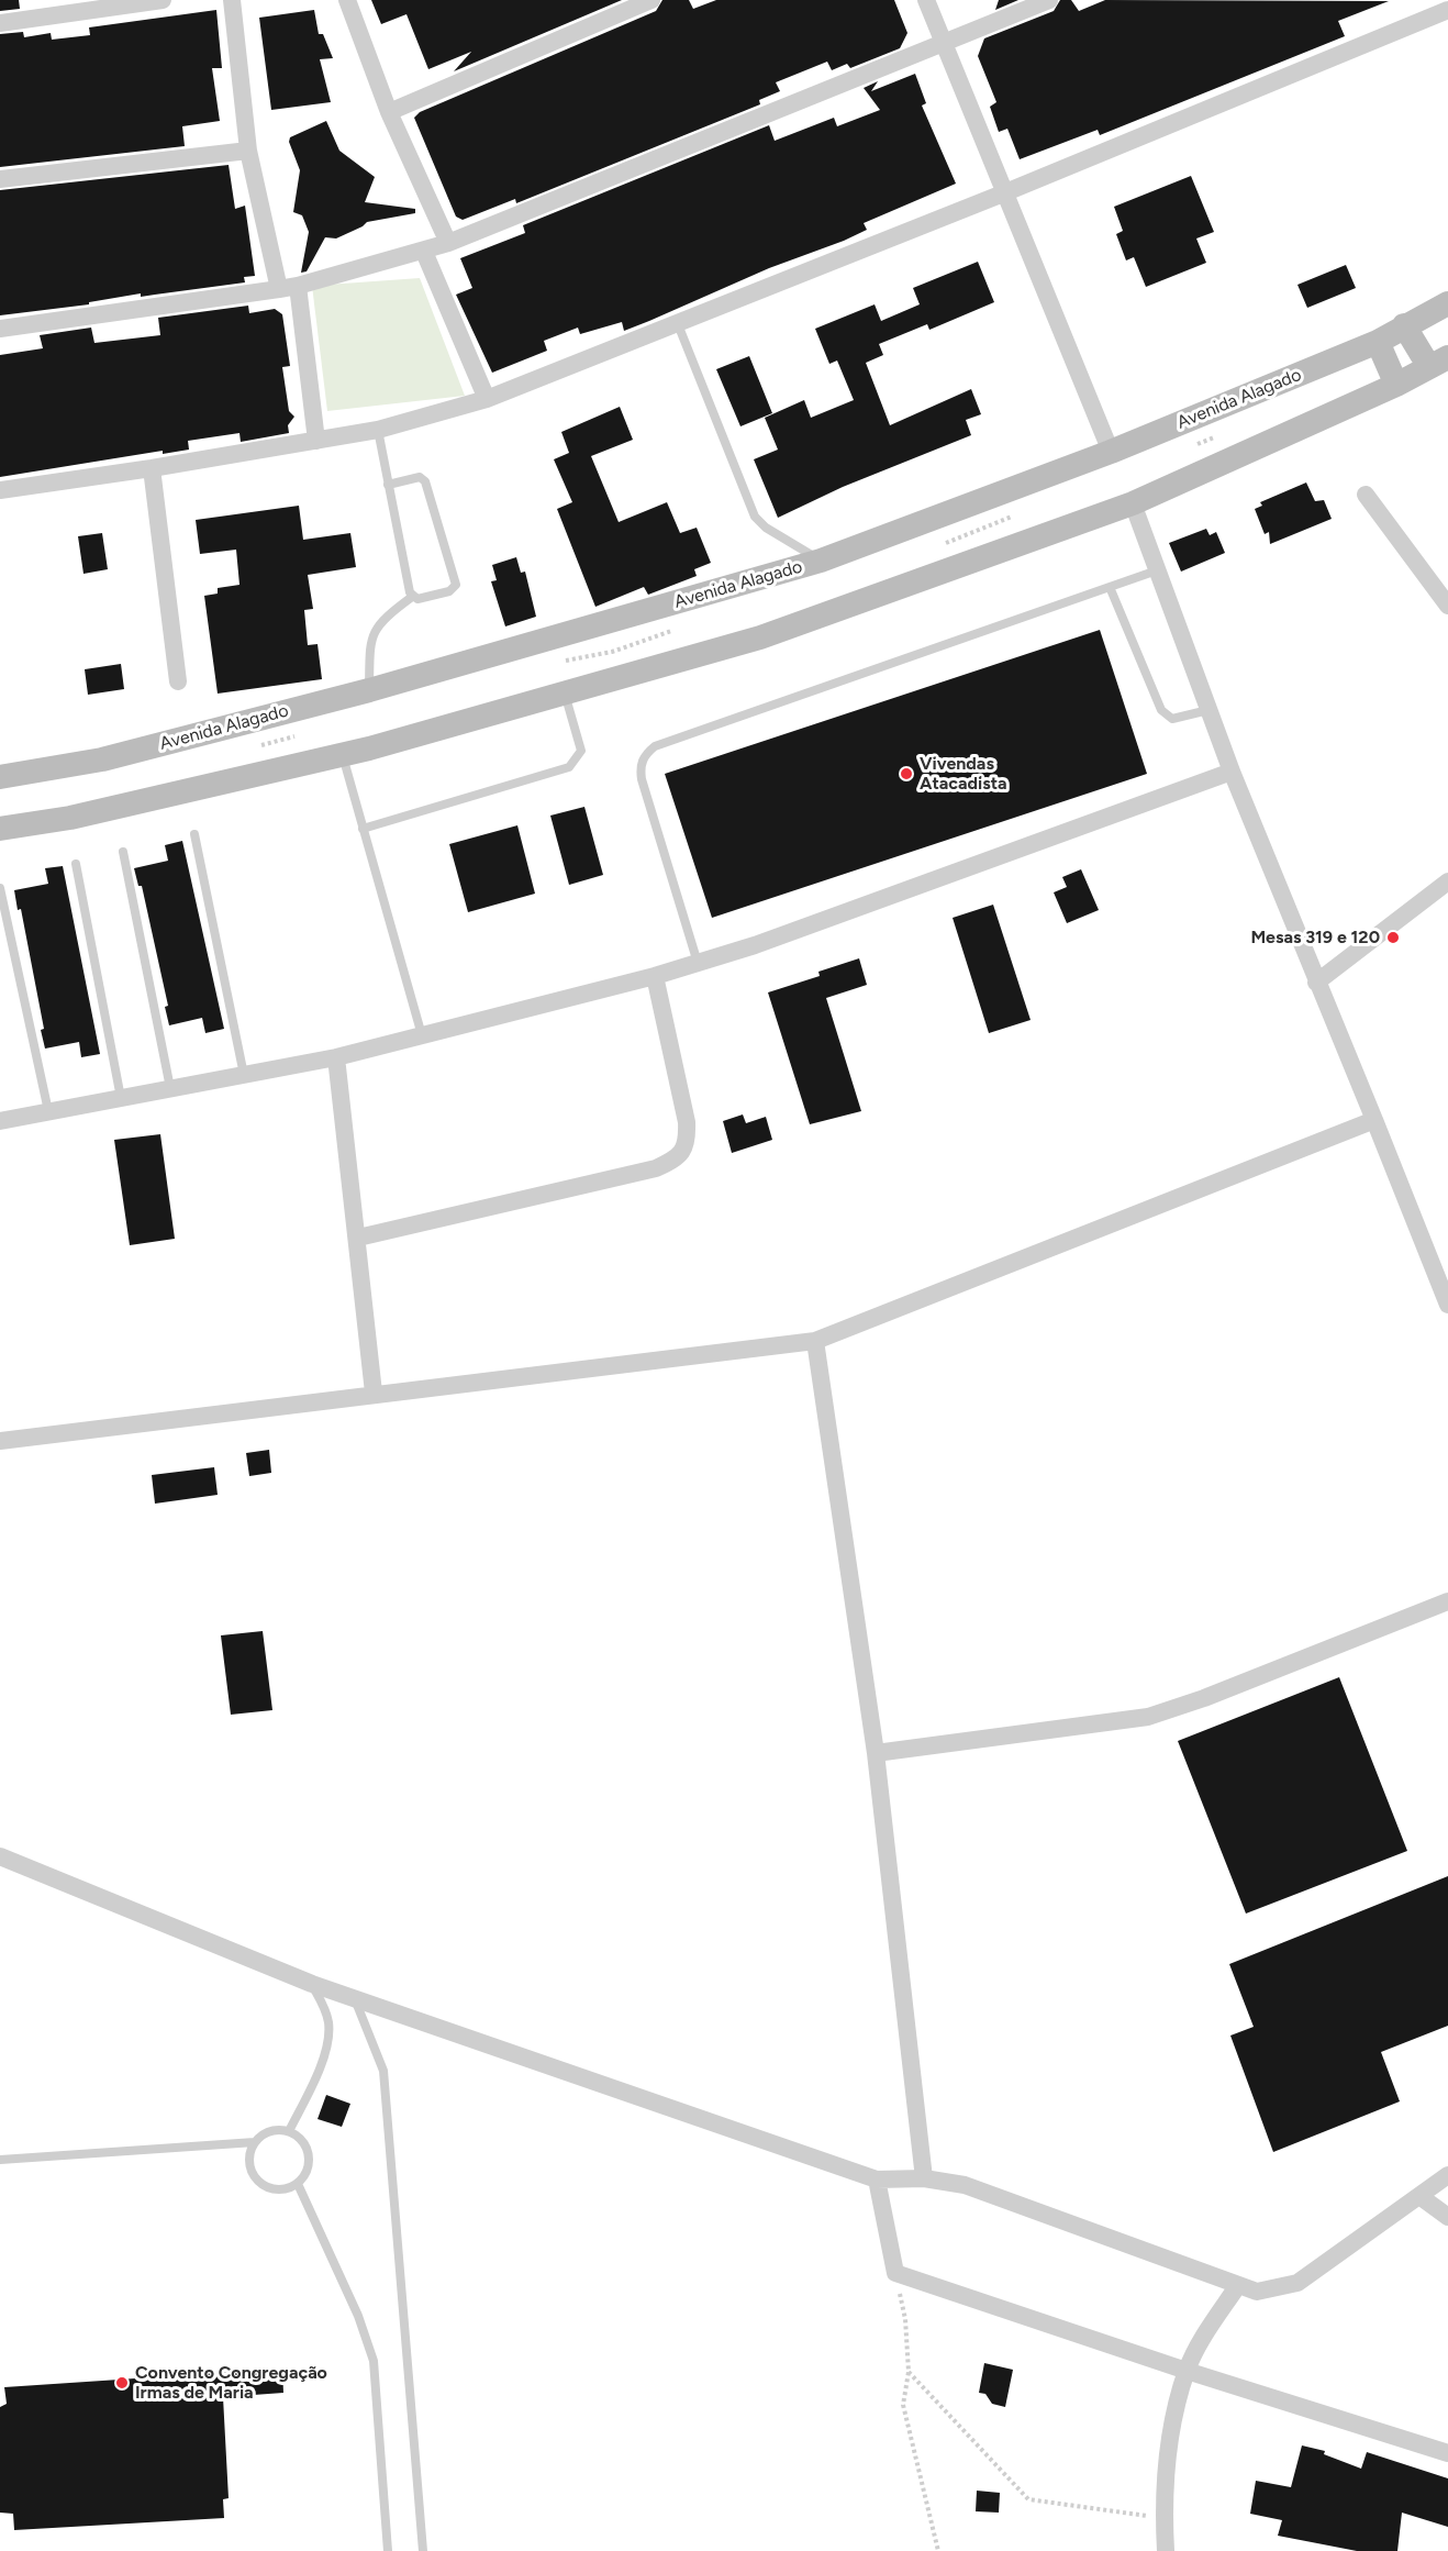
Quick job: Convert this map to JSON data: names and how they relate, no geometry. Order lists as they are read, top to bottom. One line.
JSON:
{"streets":{"main road":["Avenida Alagado"]},"places":["Vivendas Atacadista","Mesas 319 e 120","Convento Congregação Irmas de Maria"]}
